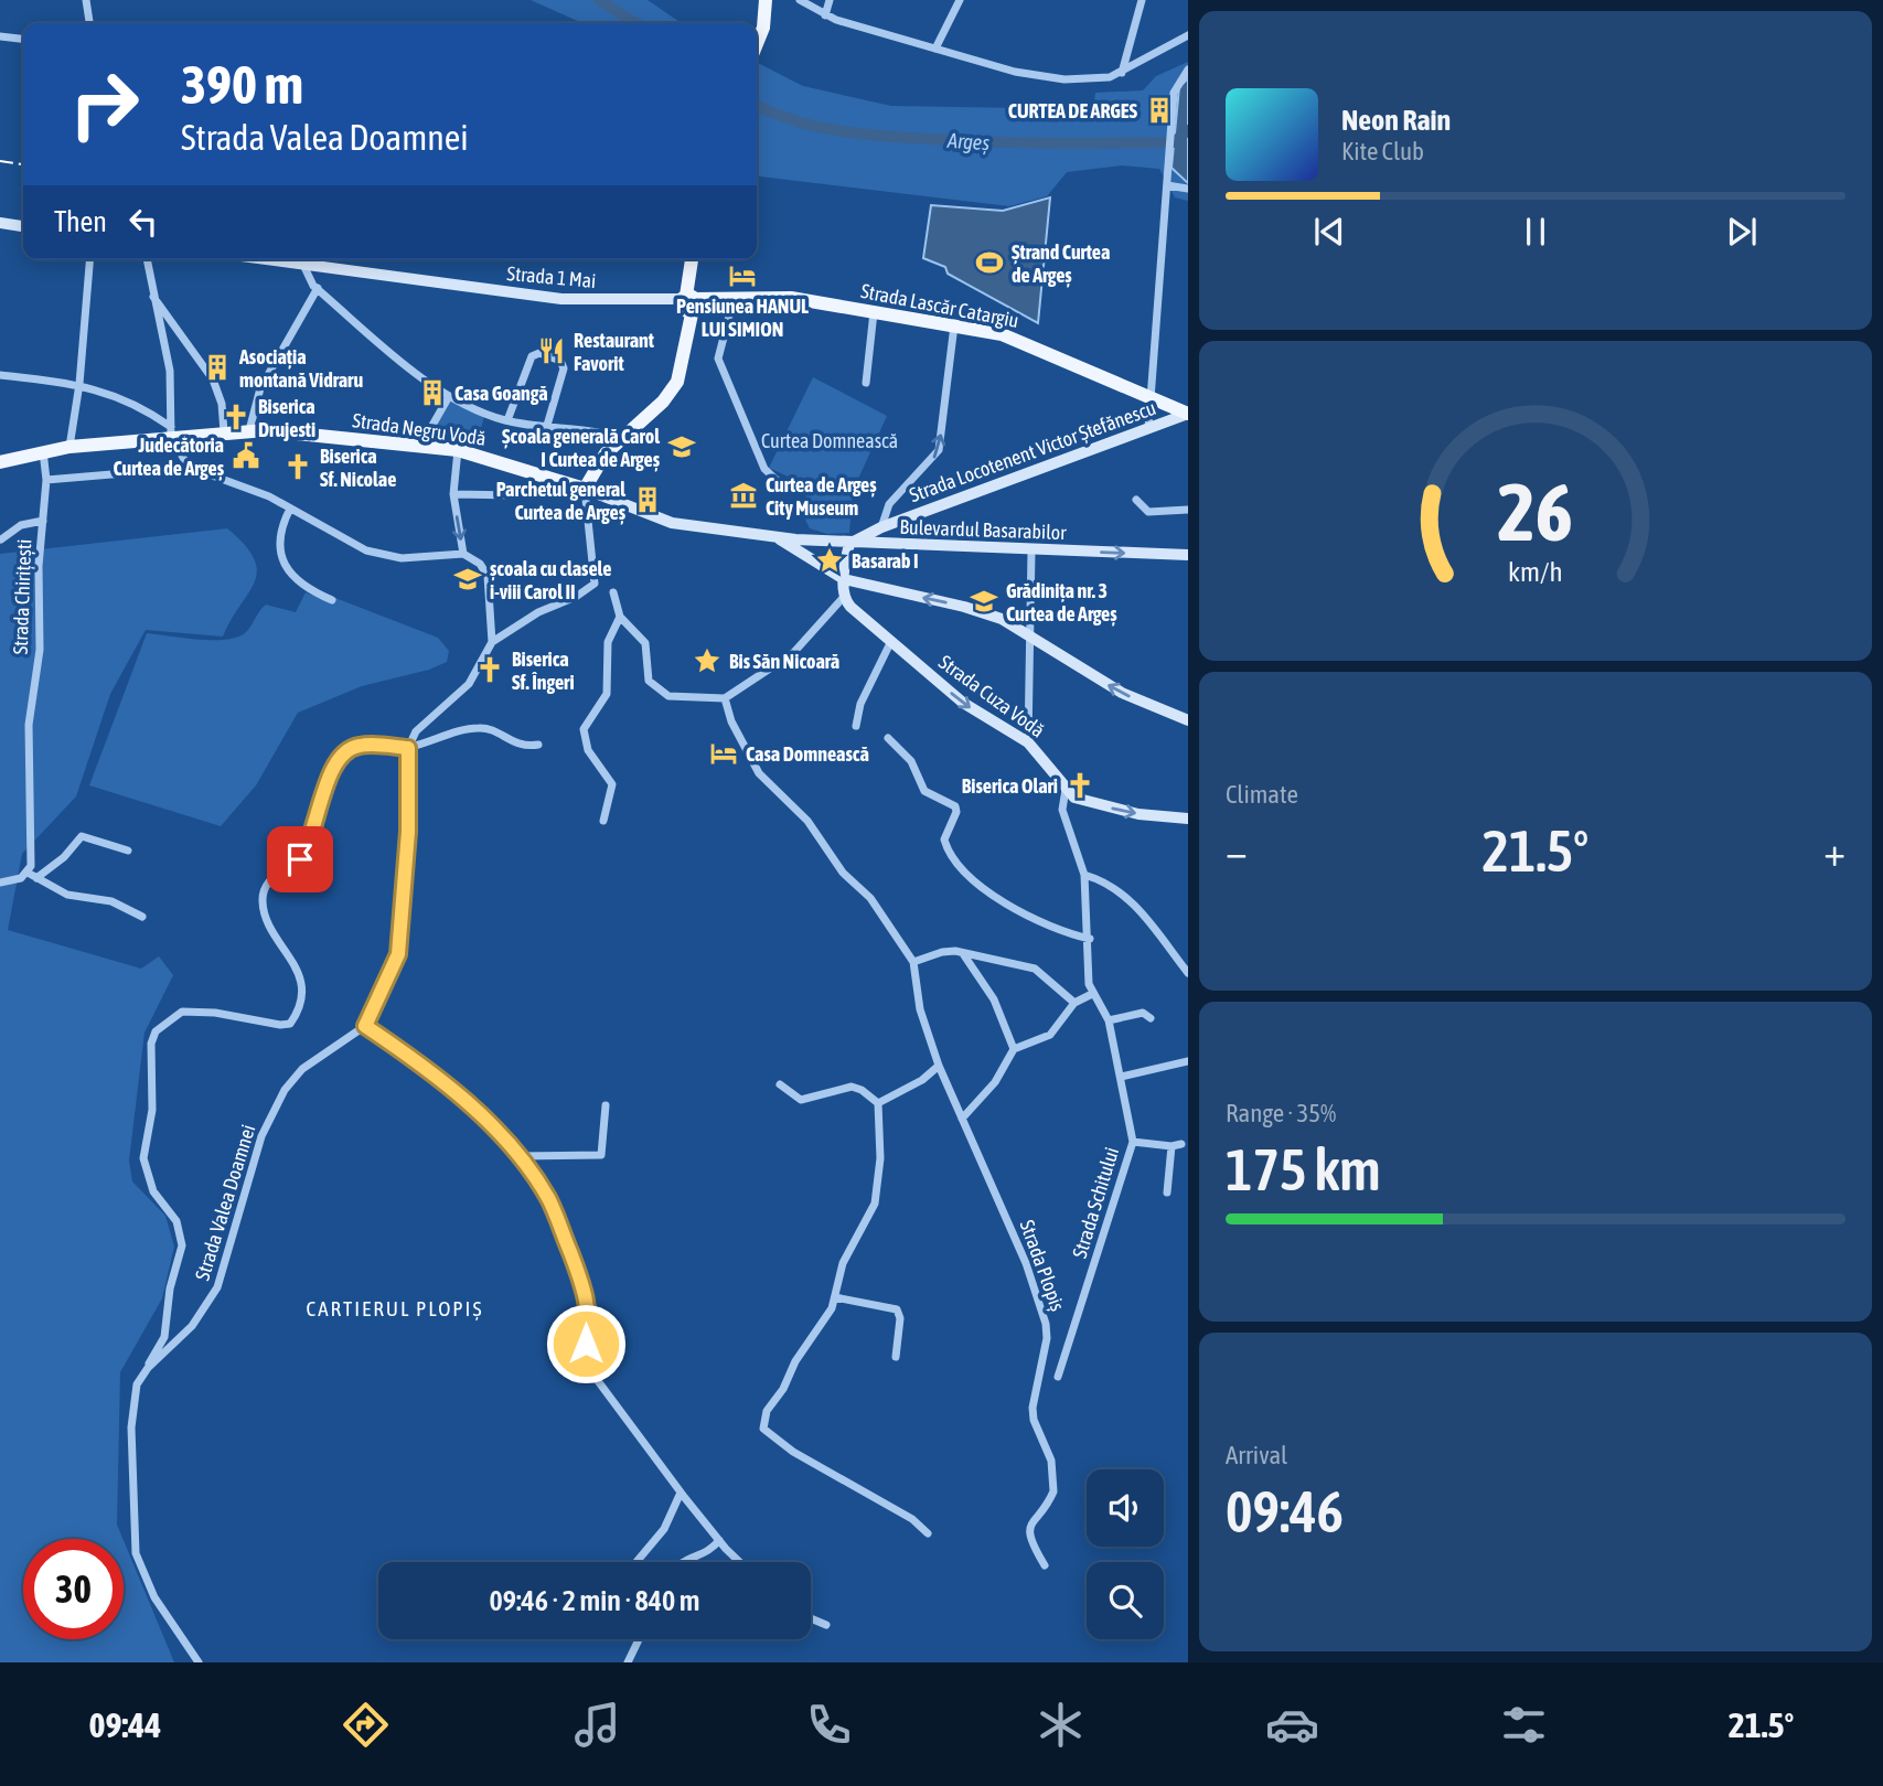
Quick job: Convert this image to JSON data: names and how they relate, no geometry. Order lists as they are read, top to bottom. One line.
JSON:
{"streets":{"main road":["Strada 1 Mai","Strada Lascăr Catargiu","Strada Negru Vodă","Strada Locotenent Victor Ștefănescu","Bulevardul Basarabilor","Strada Cuza Vodă"],"street":["Strada Chirițești","Strada Valea Doamnei","Strada Schitului","Strada Plopiș"]},"crossings":[["Strada 1 Mai","Strada Lascăr Catargiu"],["Strada Lascăr Catargiu","Strada Locotenent Victor Ștefănescu"],["Strada Negru Vodă","Bulevardul Basarabilor"],["Strada Negru Vodă","Strada Chirițești"],["Strada Locotenent Victor Ștefănescu","Bulevardul Basarabilor"],["Strada Cuza Vodă","Strada Schitului"]],"one_way":["Bulevardul Basarabilor"],"districts":["CARTIERUL PLOPIȘ"],"water":["Argeș"],"parks":["Curtea Domnească"],"places":{"building":["CURTEA DE ARGES","Asociația montană Vidraru","Casa Goangă","Parchetul general Curtea de Argeș"],"sports":["Ștrand Curtea de Argeș"],"hotel":["Pensiunea HANUL LUI SIMION","Casa Domnească"],"restaurant":["Restaurant Favorit"],"church":["Biserica Drujesti","Biserica Sf. Nicolae","Biserica Sf. Îngeri","Biserica Olari"],"school or university":["Școala generală Carol I Curtea de Argeș","școala cu clasele i-viii Carol II","Grădinița nr. 3 Curtea de Argeș"],"public building":["Judecătoria Curtea de Argeș"],"museum":["Curtea de Argeș City Museum"],"place":["Basarab I","Bis Săn Nicoară"]},"page":{"turn":["390 m","Strada Valea Doamnei"],"song":["Neon Rain","Kite Club"],"then":"Then","tile":["Climate",["Range · 35%","175 km"],["Arrival","09:46"]],"heat":["−","21.5°","+"],"limit":"30","trip":"09:46 · 2 min · 840 m","tabs":["09:44","21.5°"],"gauge":["26","km/h"]}}
